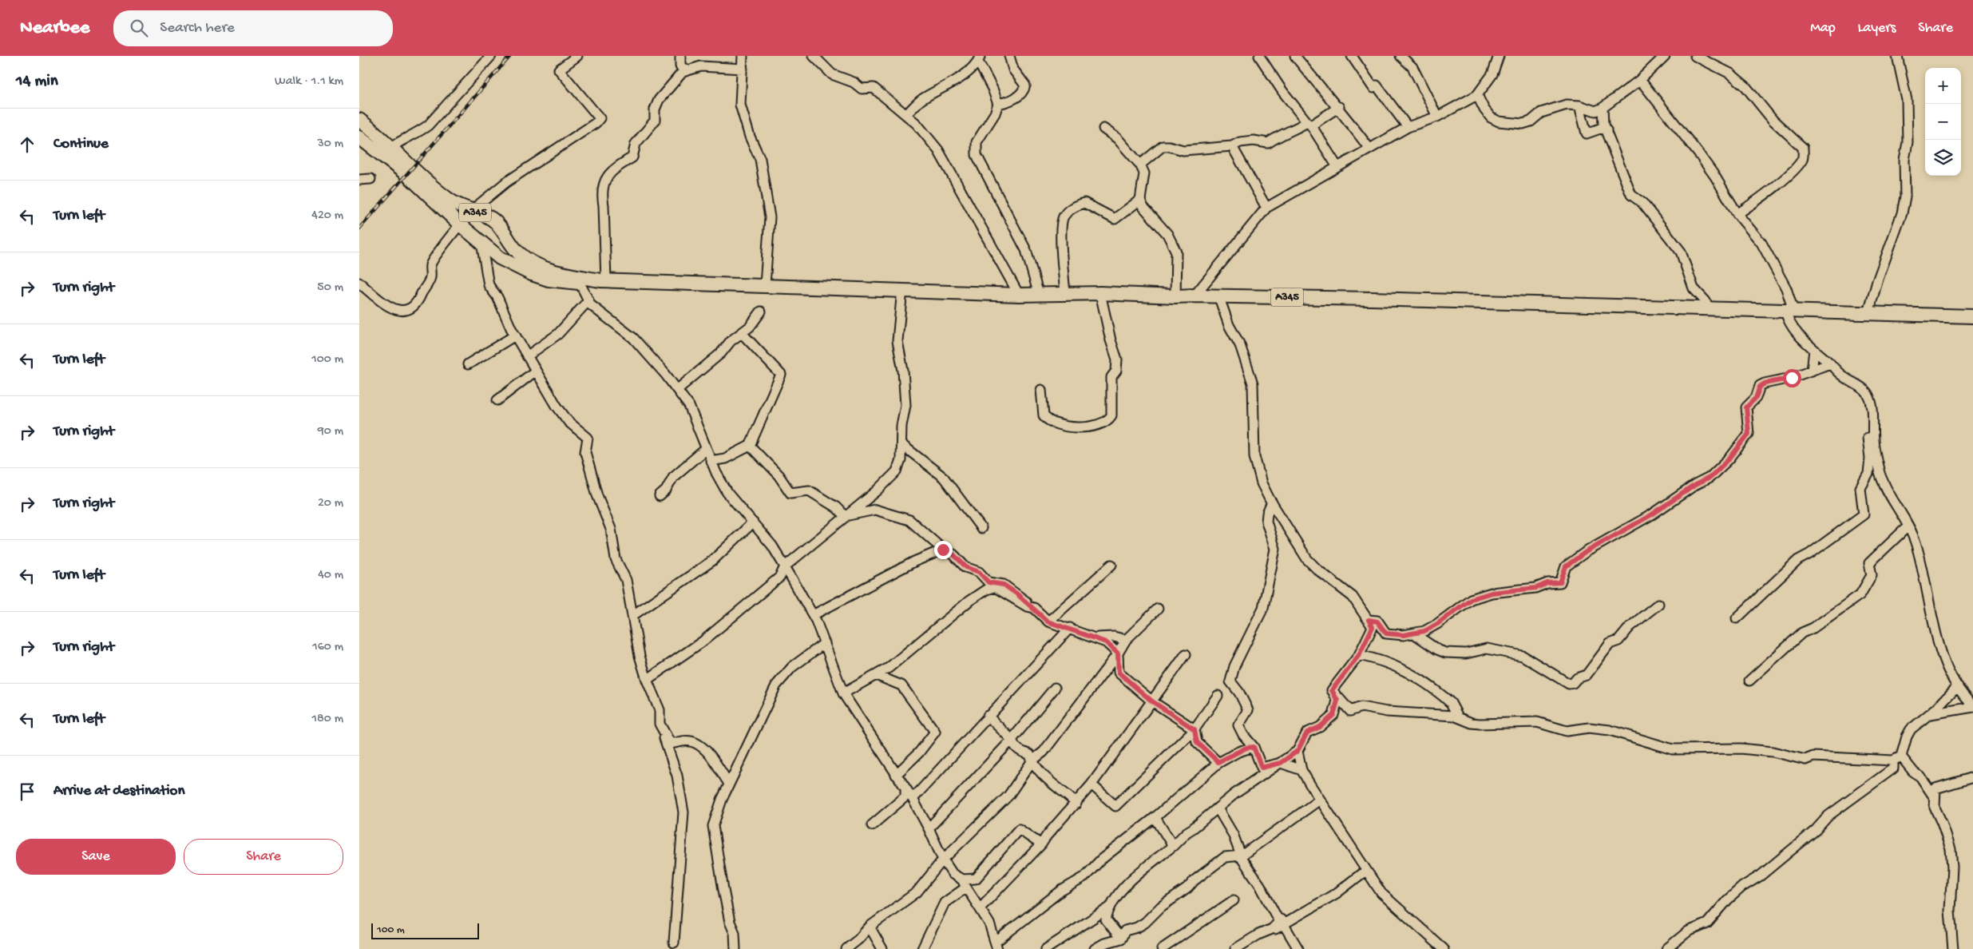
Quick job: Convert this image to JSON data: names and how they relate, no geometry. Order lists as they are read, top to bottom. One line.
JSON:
{"streets":{"highway":["A345"]},"scale_bar":"100 m","page":{"header":"Nearbee","search":"Search here","nav":["Map","Layers","Share"],"heading":["14 min","Walk · 1.1 km"],"map_buttons":["+","−"],"list":[["Continue","30 m"],["Turn left","420 m"],["Turn right","50 m"],["Turn left","100 m"],["Turn right","90 m"],["Turn right","20 m"],["Turn left","40 m"],["Turn right","160 m"],["Turn left","180 m"],"Arrive at destination"],"buttons":["Save","Share"],"scale":"100 m"}}
